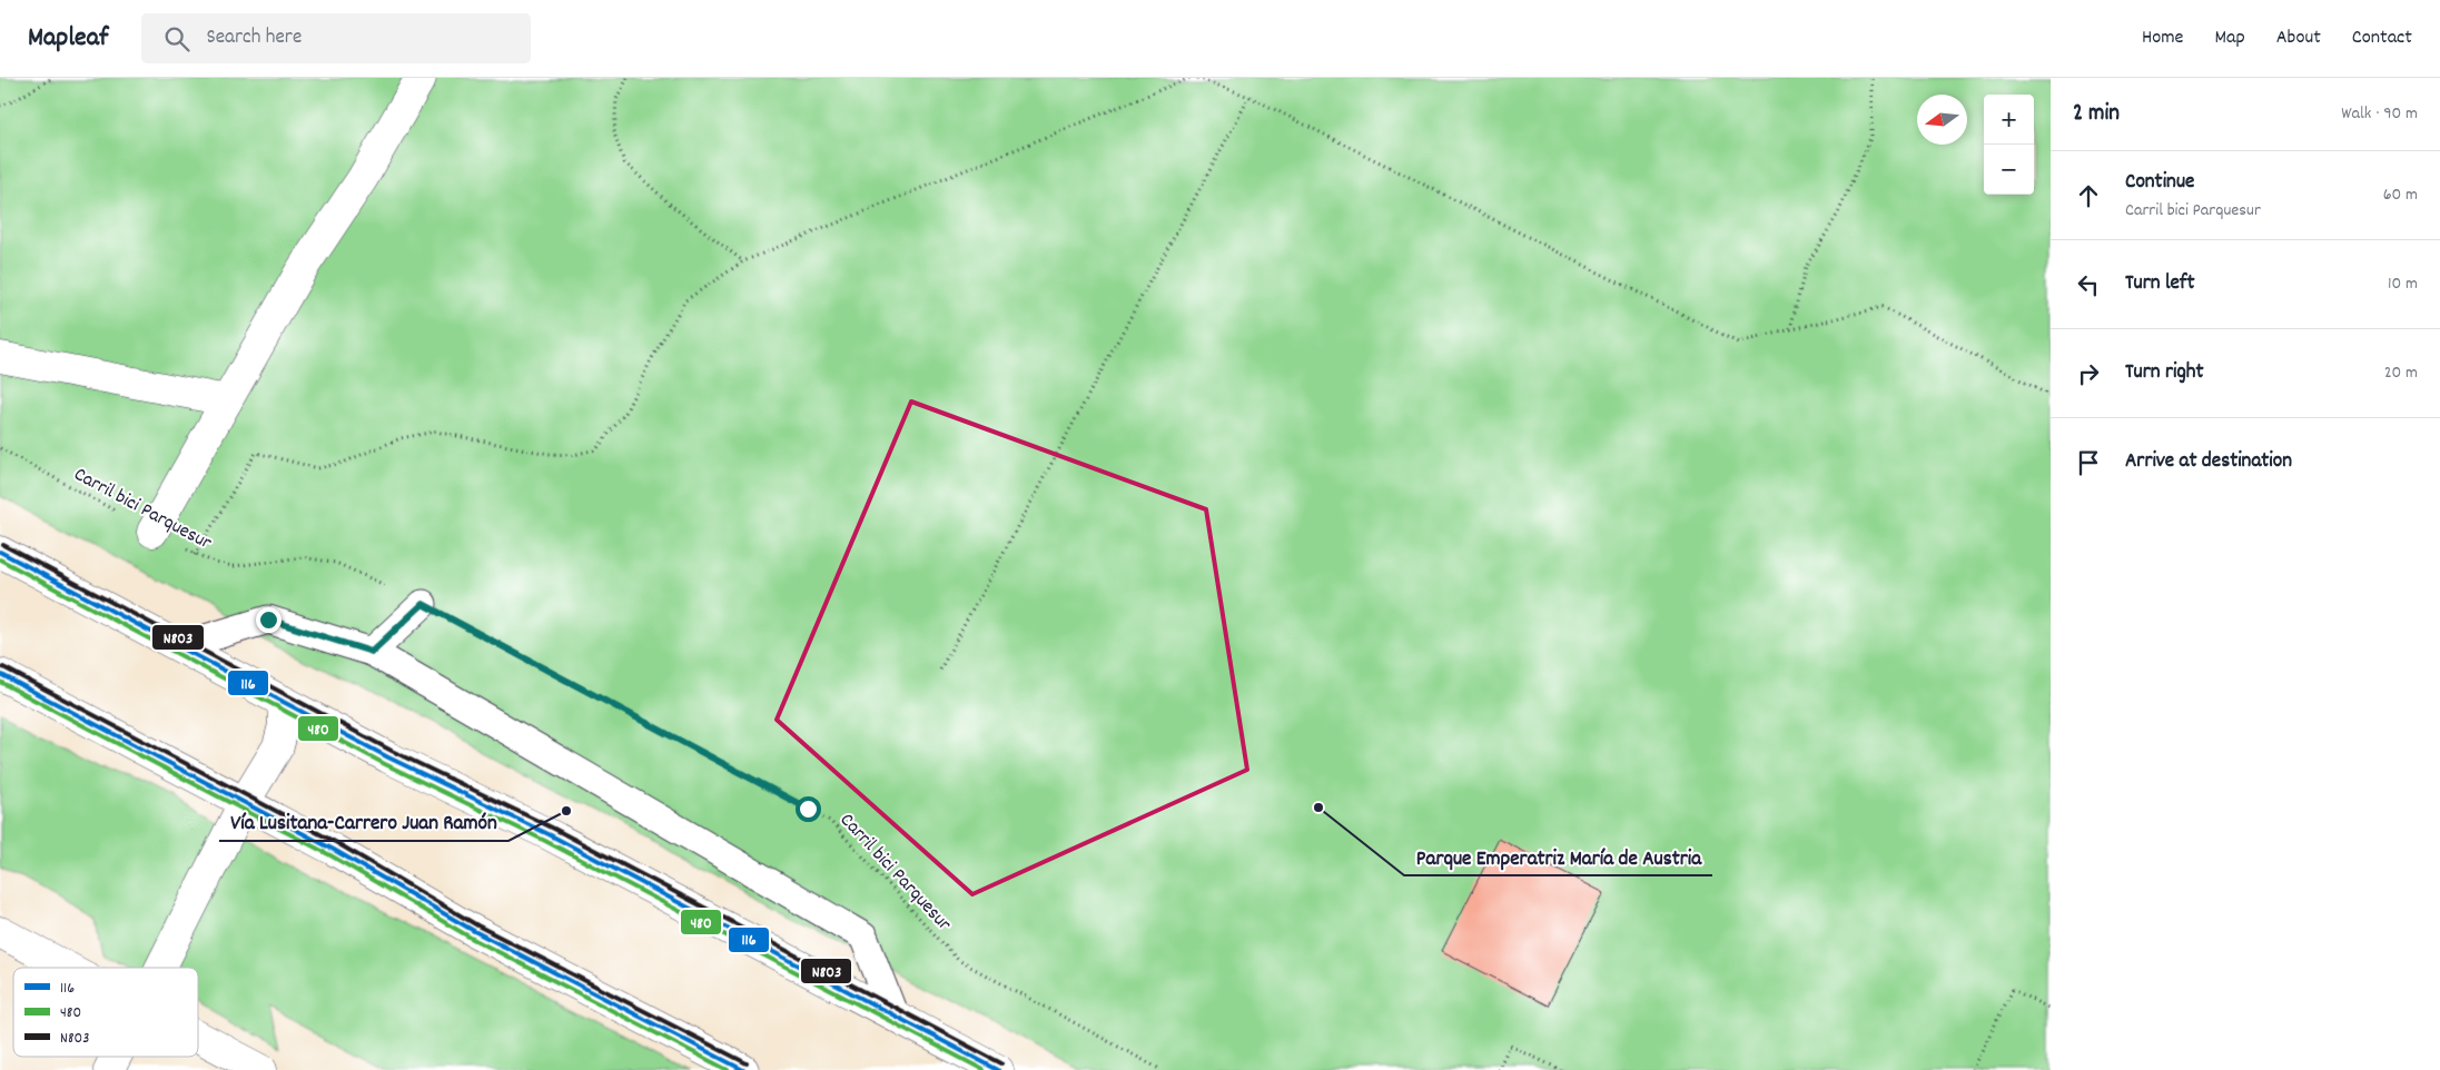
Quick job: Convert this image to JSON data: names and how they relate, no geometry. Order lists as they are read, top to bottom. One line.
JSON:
{"streets":{"path":["Carril bici Parquesur"]},"places":["Parque Emperatriz María de Austria","Vía Lusitana-Carrero Juan Ramón"],"lines":["transit line N803","transit line 116","transit line 480"],"legend":["116","480","N803"],"north":"left","page":{"header":"Mapleaf","search":"Search here","nav":["Home","Map","About","Contact"],"heading":["2 min","Walk · 90 m"],"map_buttons":["+","−"],"list":[["Continue","Carril bici Parquesur","60 m"],["Turn left","10 m"],["Turn right","20 m"],"Arrive at destination"]}}
